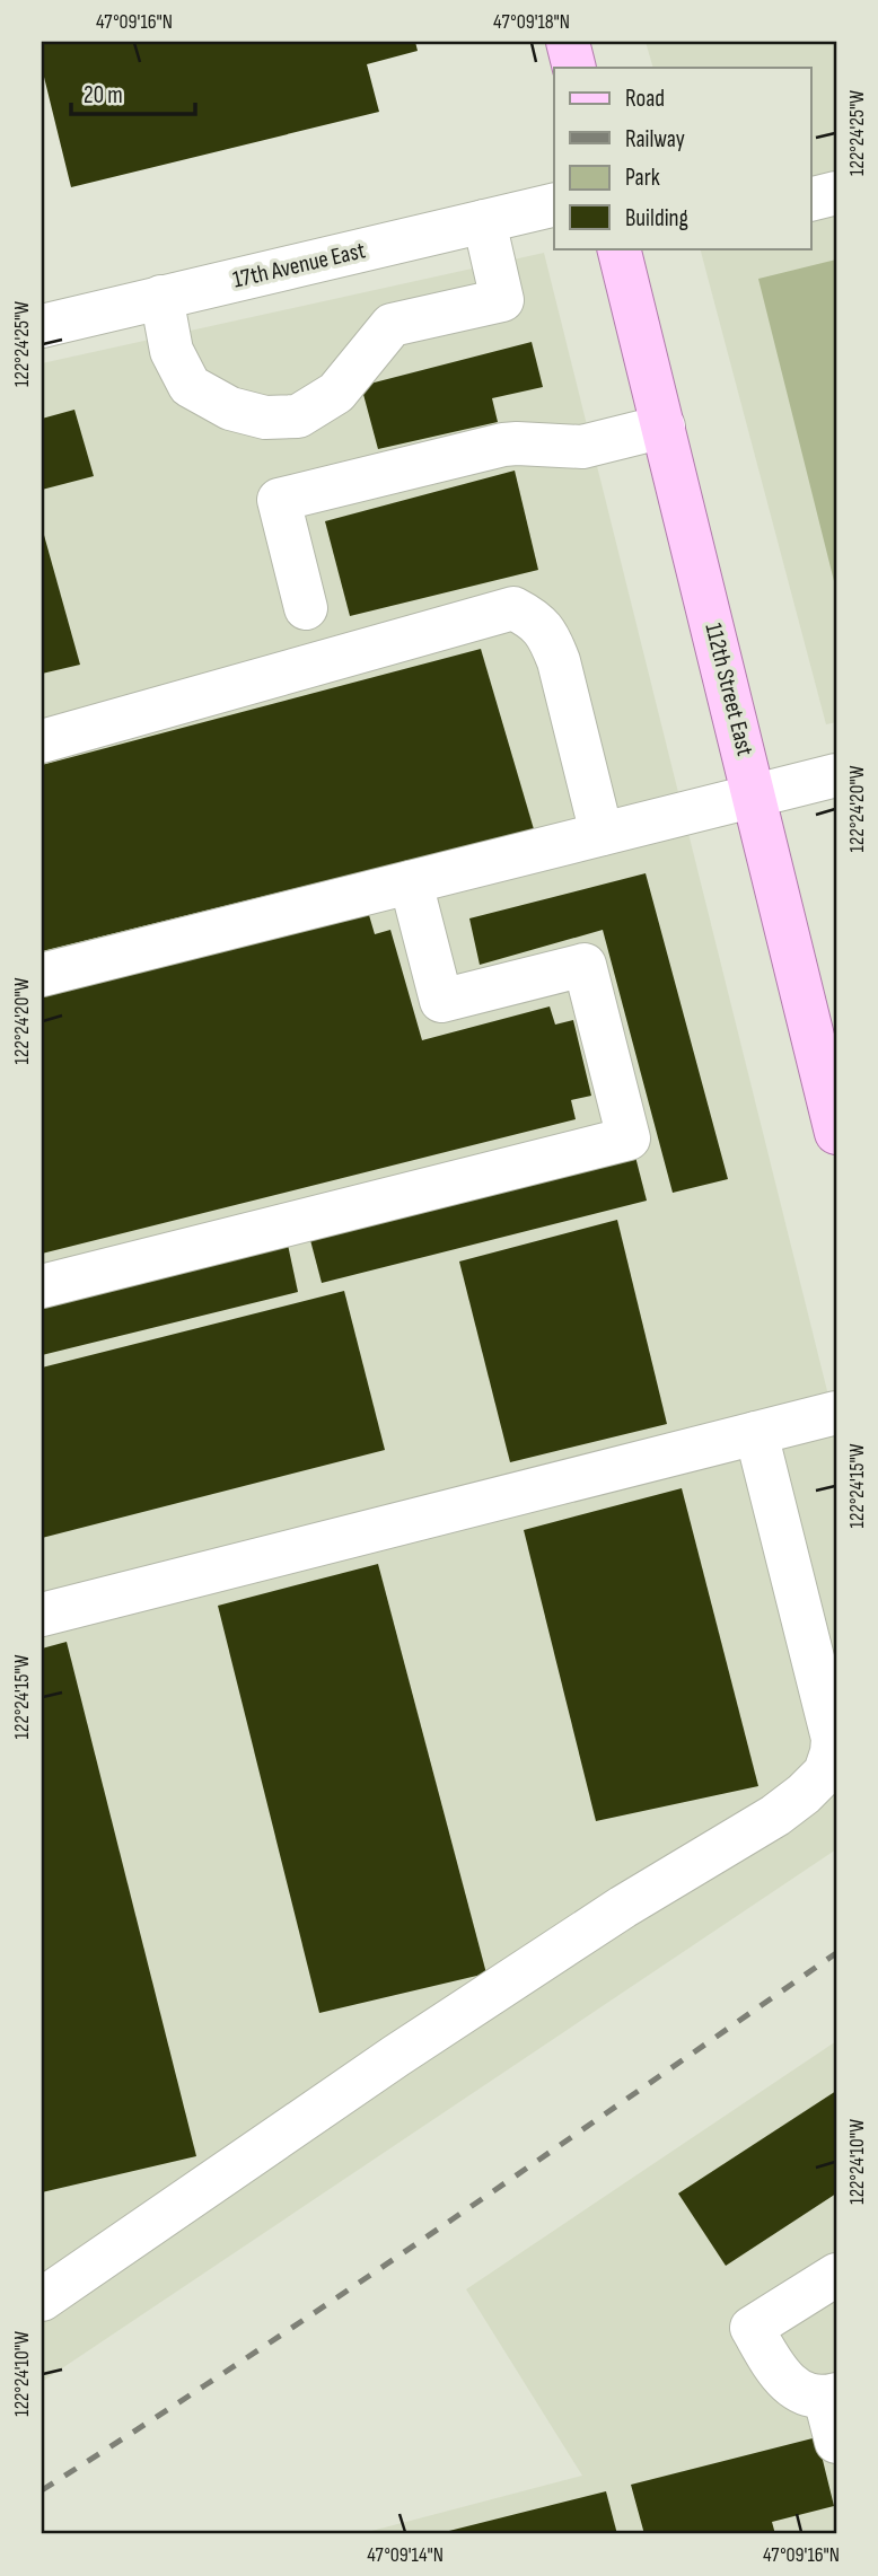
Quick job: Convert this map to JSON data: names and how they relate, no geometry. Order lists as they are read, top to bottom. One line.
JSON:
{"streets":{"main road":["112th Street East"],"street":["17th Avenue East"]},"legend":["Road","Railway","Park","Building"],"scale_bar":"20 m","coordinates":["47°09'16\"N","47°09'18\"N","122°24'25\"W","122°24'20\"W","122°24'15\"W","122°24'10\"W","47°09'14\"N"]}
